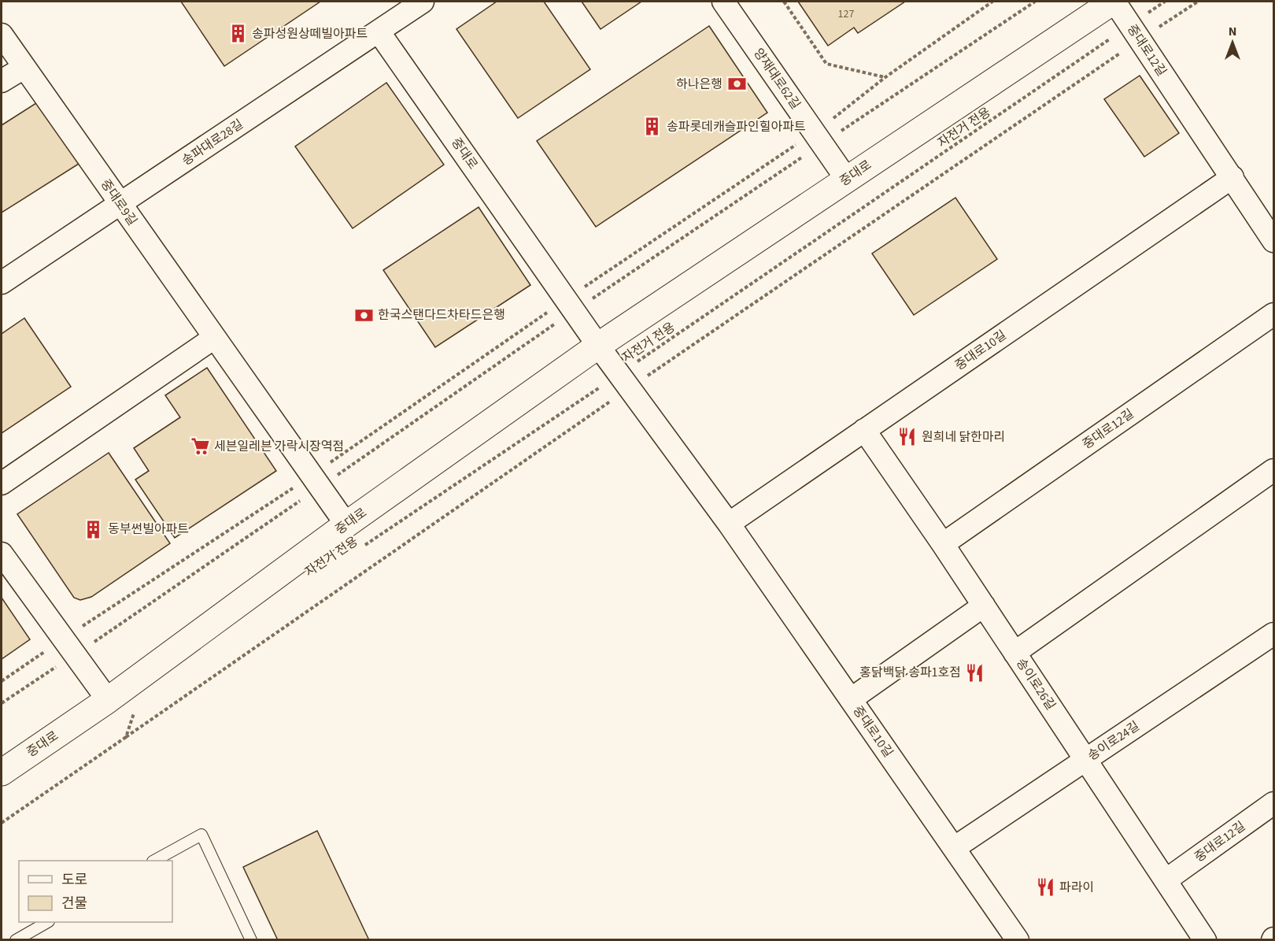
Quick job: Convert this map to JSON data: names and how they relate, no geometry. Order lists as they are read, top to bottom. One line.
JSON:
{"streets":{"main road":["중대로"],"street":["중대로12길","양재대로62길","송파대로28길","중대로9길","중대로10길","송이로26길","송이로24길"],"path":["자전거 전용"]},"crossings":[["중대로12길","자전거 전용"],["중대로12길","중대로"],["중대로12길","중대로10길"],["중대로12길","송이로26길"],["양재대로62길","중대로"],["자전거 전용","중대로10길"],["송파대로28길","중대로"],["송파대로28길","중대로9길"],["중대로","중대로9길"],["중대로","중대로10길"],["중대로10길","송이로26길"],["중대로10길","송이로24길"],["송이로26길","송이로24길"]],"places":{"building":["송파성원상떼빌아파트","송파롯데캐슬파인힐아파트","동부썬빌아파트"],"bank":["하나은행","한국스탠다드차타드은행"],"restaurant":["원희네 닭한마리","홍닭백닭 송파1호점","파라이"],"supermarket":["세븐일레븐 가락시장역점"]},"house_numbers":["127"],"legend":["도로","건물"],"north":"top"}
